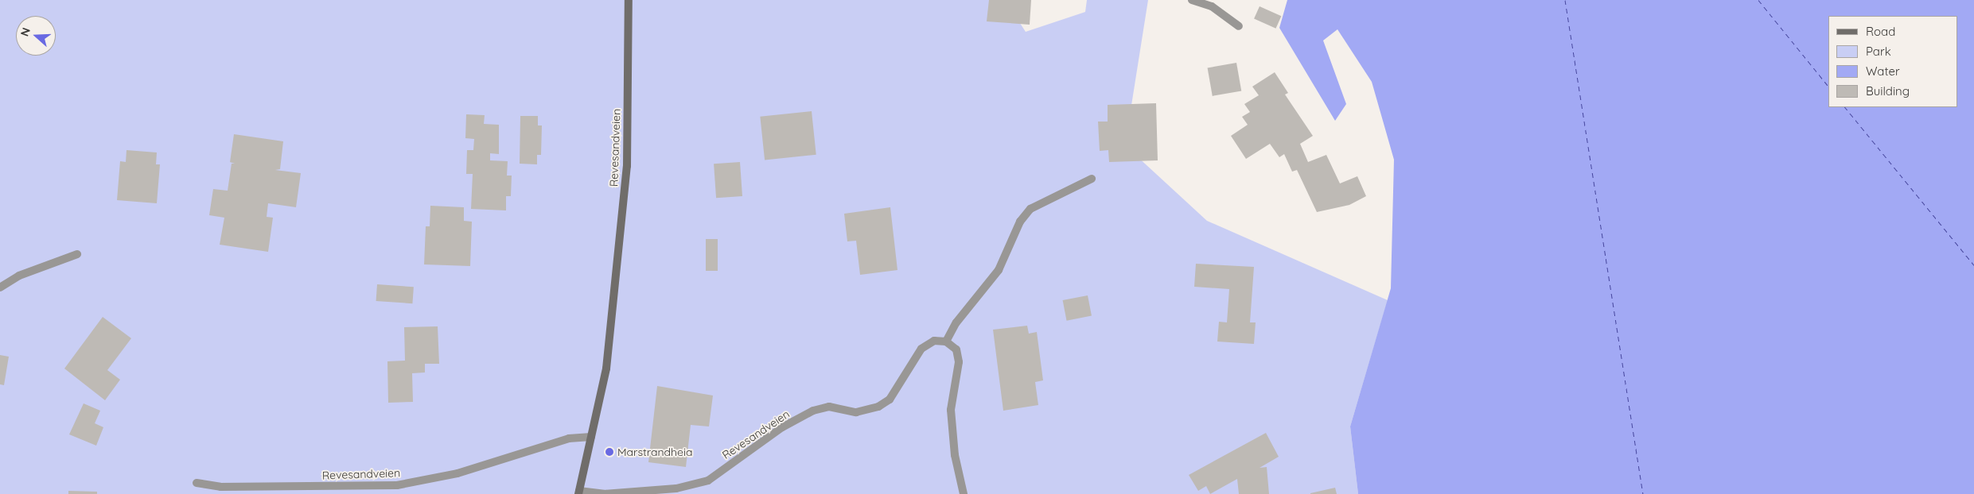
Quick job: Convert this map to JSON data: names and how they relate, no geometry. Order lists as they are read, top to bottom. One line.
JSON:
{"streets":{"main road":["Revesandveien"]},"places":["Marstrandheia"],"legend":["Road","Park","Water","Building"],"north":"left"}
